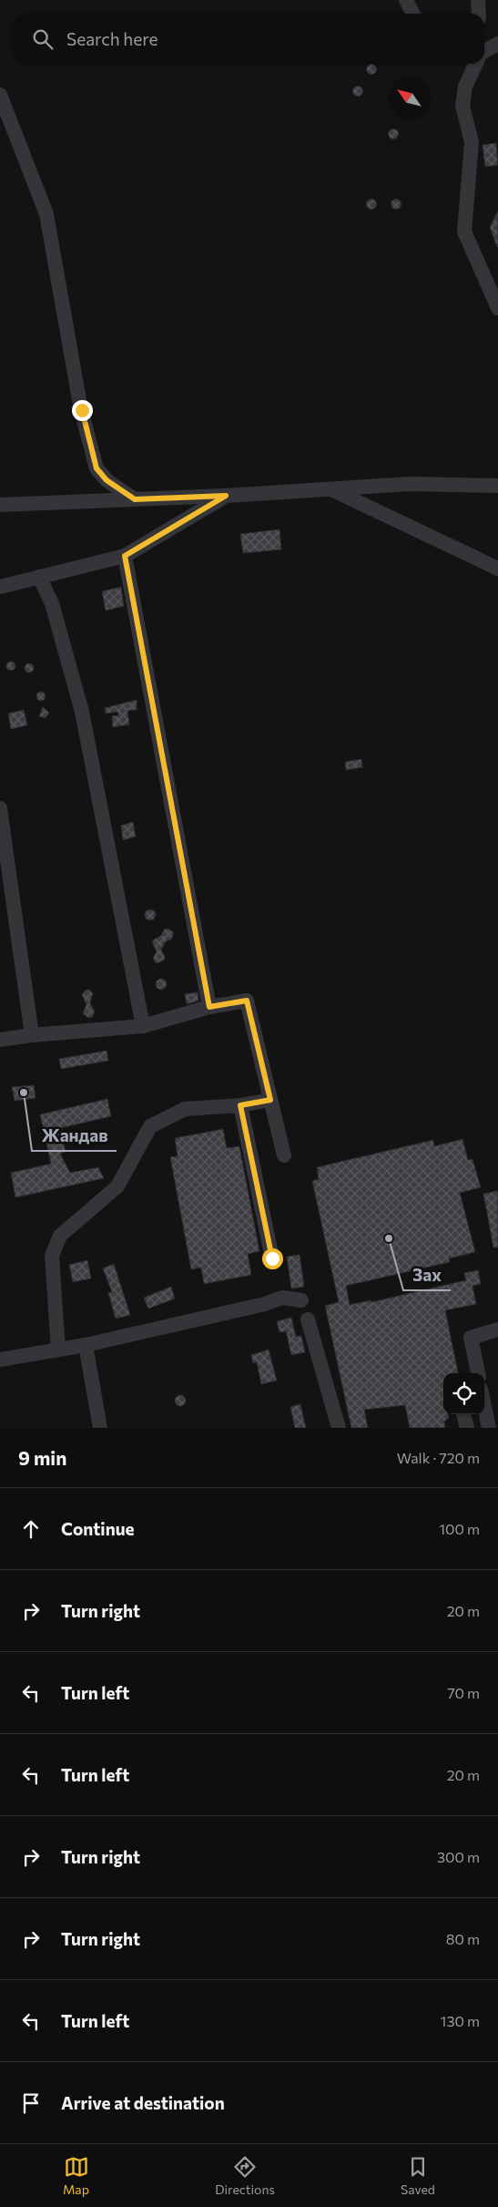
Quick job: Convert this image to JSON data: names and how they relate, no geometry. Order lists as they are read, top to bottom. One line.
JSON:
{"places":["Жандав","Зах"],"north":"top left","page":{"search":"Search here","heading":["9 min","Walk · 720 m"],"list":[["Continue","100 m"],["Turn right","20 m"],["Turn left","70 m"],["Turn left","20 m"],["Turn right","300 m"],["Turn right","80 m"],["Turn left","130 m"],"Arrive at destination"],"nav":["Map","Directions","Saved"]}}
